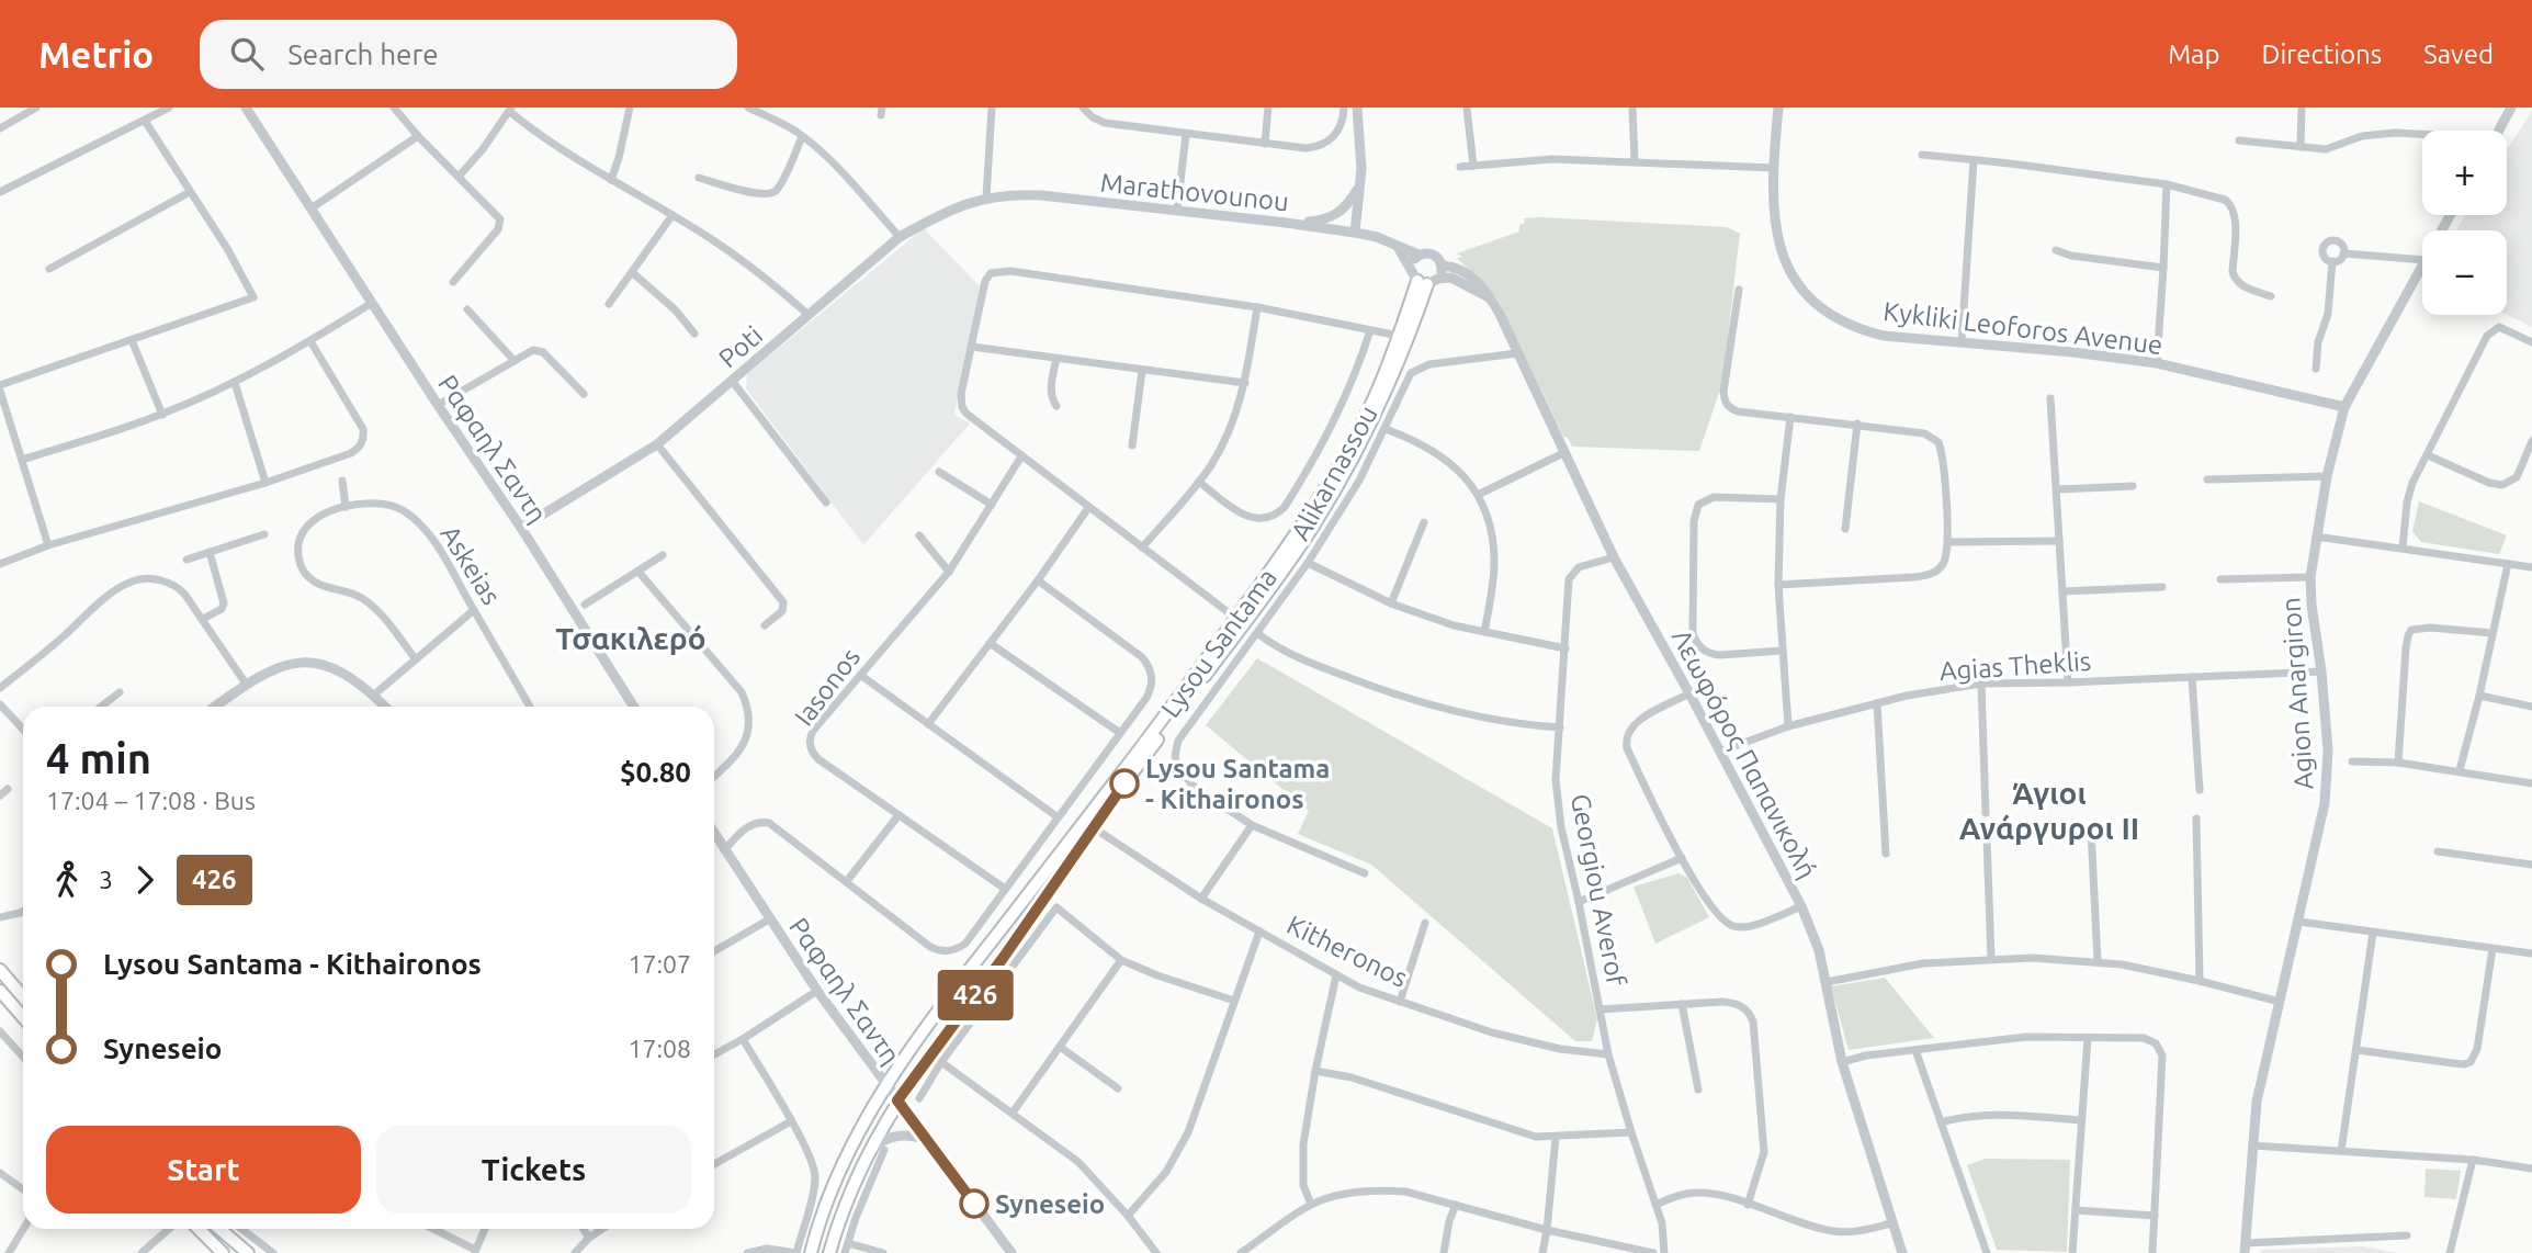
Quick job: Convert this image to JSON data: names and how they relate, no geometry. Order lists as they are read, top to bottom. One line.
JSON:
{"streets":{"main road":["Lysou Santama"],"street":["Marathovounou","Kykliki Leoforos Avenue","Poti","Ραφαηλ Σαντη","Alikarnassou","Askeias","Agias Theklis","Iasonos","Agion Anargiron","Λεωφόρος Παπανικολή","Georgiou Averof","Kitheronos"]},"crossings":[["Marathovounou","Poti"],["Marathovounou","Lysou Santama"],["Marathovounou","Λεωφόρος Παπανικολή"],["Kykliki Leoforos Avenue","Agion Anargiron"],["Poti","Ραφαηλ Σαντη"],["Ραφαηλ Σαντη","Lysou Santama"],["Alikarnassou","Λεωφόρος Παπανικολή"],["Lysou Santama","Λεωφόρος Παπανικολή"],["Lysou Santama","Kitheronos"],["Agias Theklis","Agion Anargiron"],["Agias Theklis","Λεωφόρος Παπανικολή"],["Λεωφόρος Παπανικολή","Georgiou Averof"],["Georgiou Averof","Kitheronos"]],"districts":["Τσακιλερό","Άγιοι Ανάργυροι ΙΙ"],"places":["Lysou Santama - Kithaironos","Syneseio"],"lines":["bus line 426"],"page":{"header":"Metrio","search":"Search here","nav":["Map","Directions","Saved"],"on_map":"426","map_buttons":["+","−"],"heading":["4 min","17:04 – 17:08 · Bus","$0.80"],"legs":["3","426"],"list":[{"name":"Lysou Santama - Kithaironos","value":"17:07"},{"name":"Syneseio","value":"17:08"}],"buttons":["Start","Tickets"]}}
